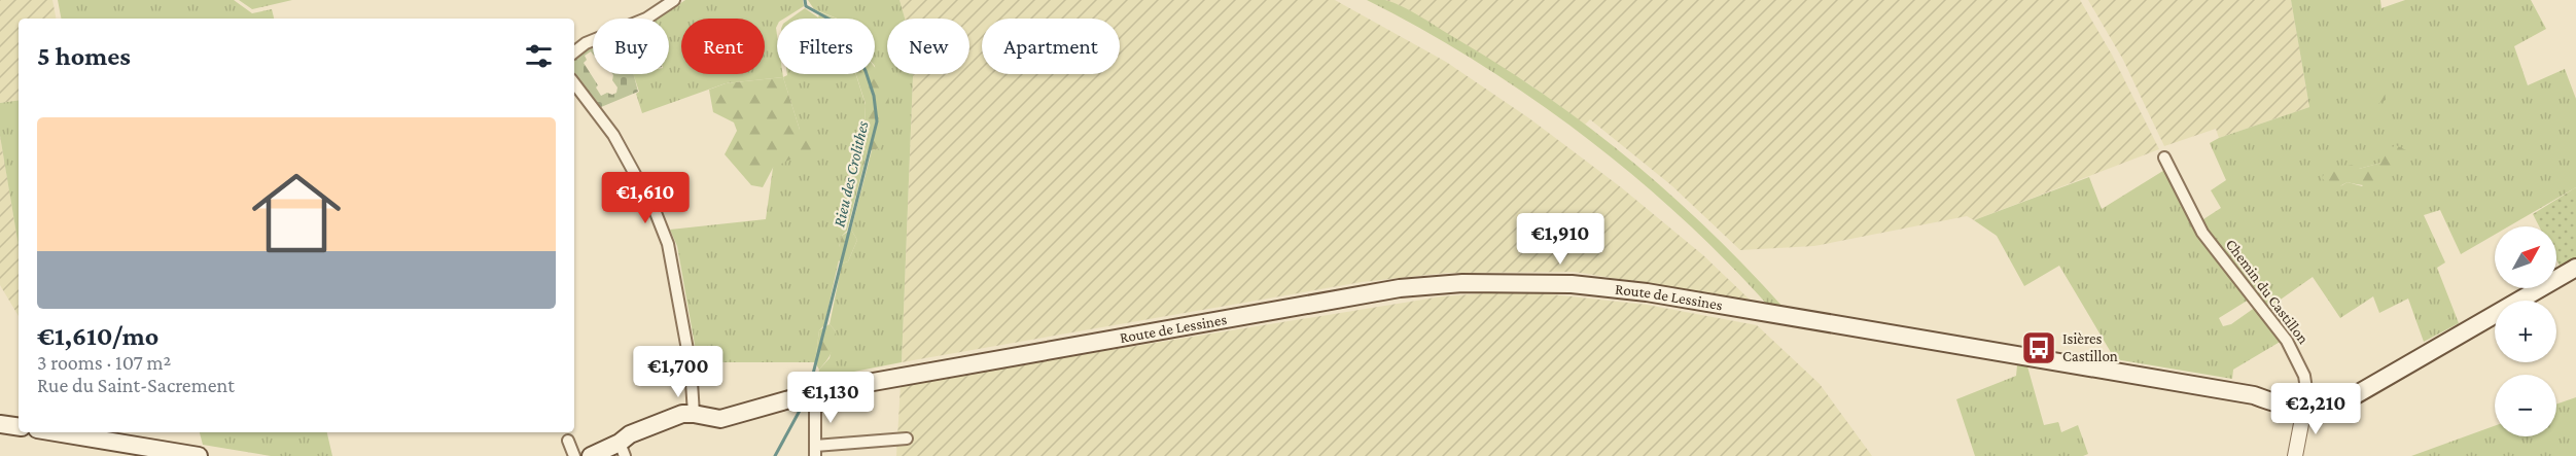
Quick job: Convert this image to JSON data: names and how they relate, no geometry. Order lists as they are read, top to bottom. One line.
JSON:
{"streets":{"main road":["Route de Lessines"],"street":["Chemin du Castillon"]},"crossings":[["Chemin du Castillon","Route de Lessines"]],"water":["Rieu des Crolithes"],"places":{"bus stop":["Isières Castillon"]},"north":"top right","page":{"chip":["Buy","Rent","Filters","New","Apartment"],"heading":"5 homes","list":[{"name":"€1,610/mo","note":"3 rooms · 107 m² · Rue du Saint-Sacrement"}],"price":["€1,610","€1,910","€1,700","€1,130","€2,210"],"map_buttons":["+","−"]}}
